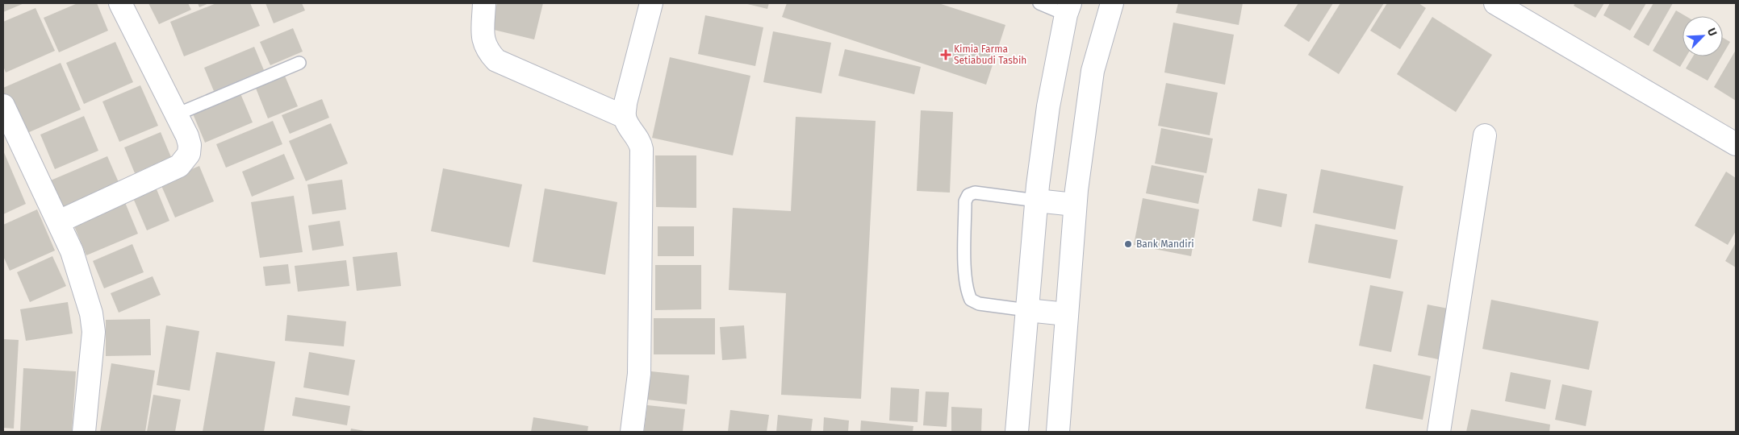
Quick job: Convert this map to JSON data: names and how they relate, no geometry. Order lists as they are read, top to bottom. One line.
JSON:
{"places":{"health":["Kimia Farma Setiabudi Tasbih"],"other":["Bank Mandiri"]},"north":"top right"}
